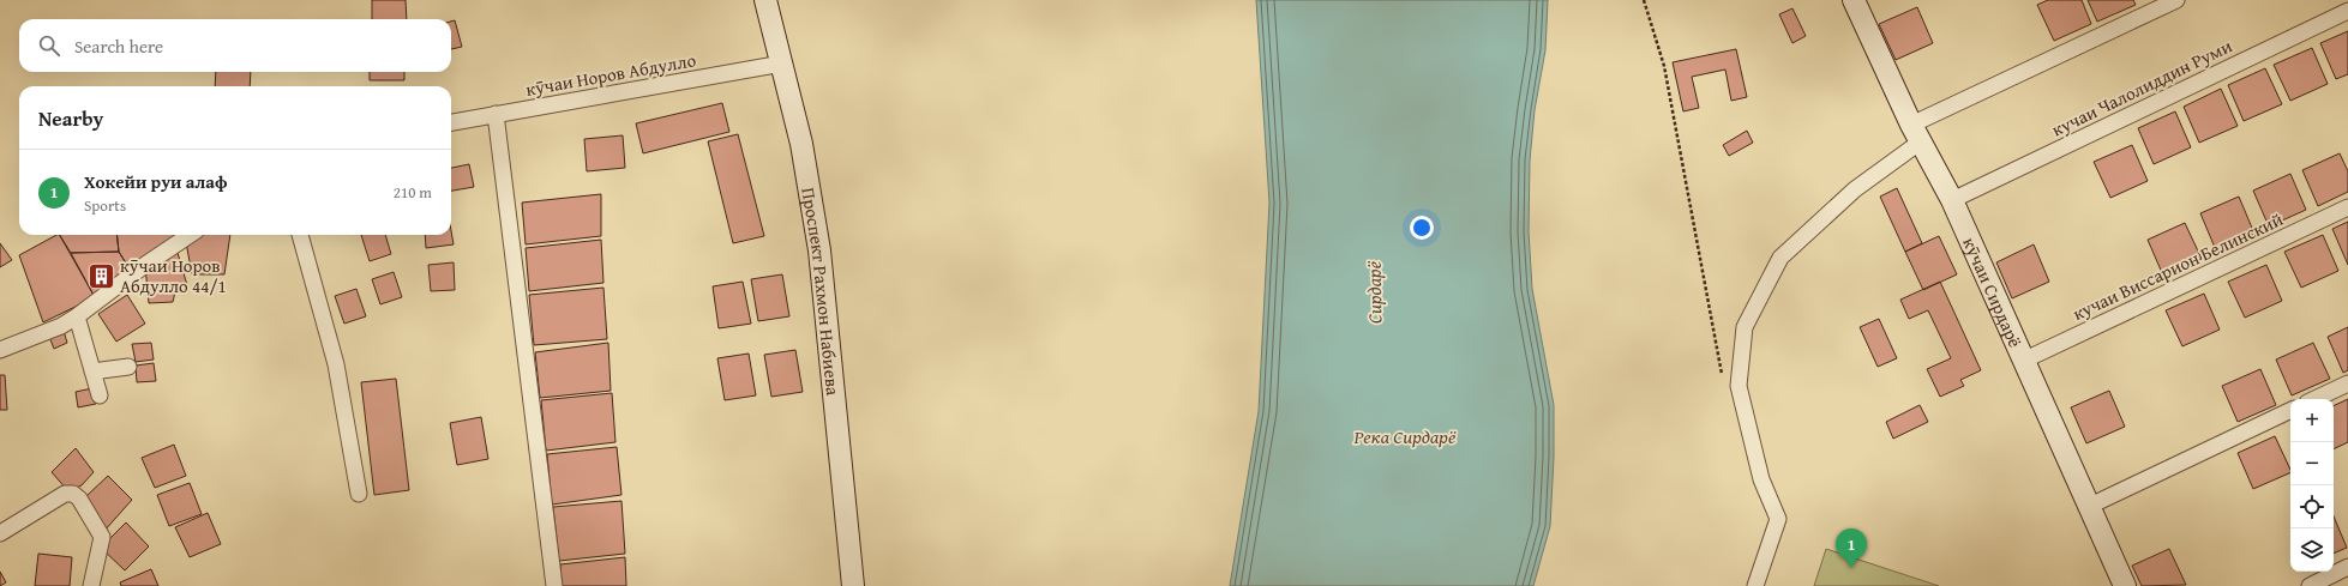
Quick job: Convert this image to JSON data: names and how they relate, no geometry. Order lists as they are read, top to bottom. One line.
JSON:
{"streets":{"main road":["Проспект Рахмон Набиева","кӯчаи Сирдарё"],"street":["кӯчаи Норов Абдулло","кучаи Чалолиддин Руми","кучаи Виссарион Белинский"]},"crossings":[["кӯчаи Норов Абдулло","Проспект Рахмон Набиева"],["кучаи Чалолиддин Руми","кӯчаи Сирдарё"],["кучаи Виссарион Белинский","кӯчаи Сирдарё"]],"water":["Сирдарё","Река Сирдарё"],"places":{"building":["кӯчаи Норов Абдулло 44/1"]},"page":{"search":"Search here","heading":"Nearby","list":[{"mark":"1","name":"Хокейи руи алаф","note":"Sports","value":"210 m"}],"map_buttons":["+","−"],"pins":"1"}}
